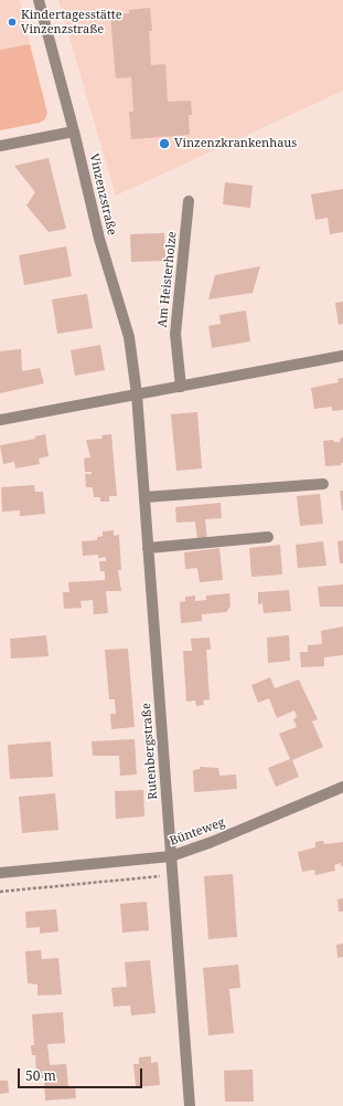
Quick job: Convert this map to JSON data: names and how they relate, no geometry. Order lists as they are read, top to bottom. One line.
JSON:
{"streets":{"street":["Vinzenzstraße","Am Heisterholze","Rutenbergstraße","Bünteweg"]},"crossings":[["Vinzenzstraße","Rutenbergstraße"],["Rutenbergstraße","Bünteweg"]],"places":["Kindertagesstätte Vinzenzstraße","Vinzenzkrankenhaus"],"scale_bar":"50 m"}
